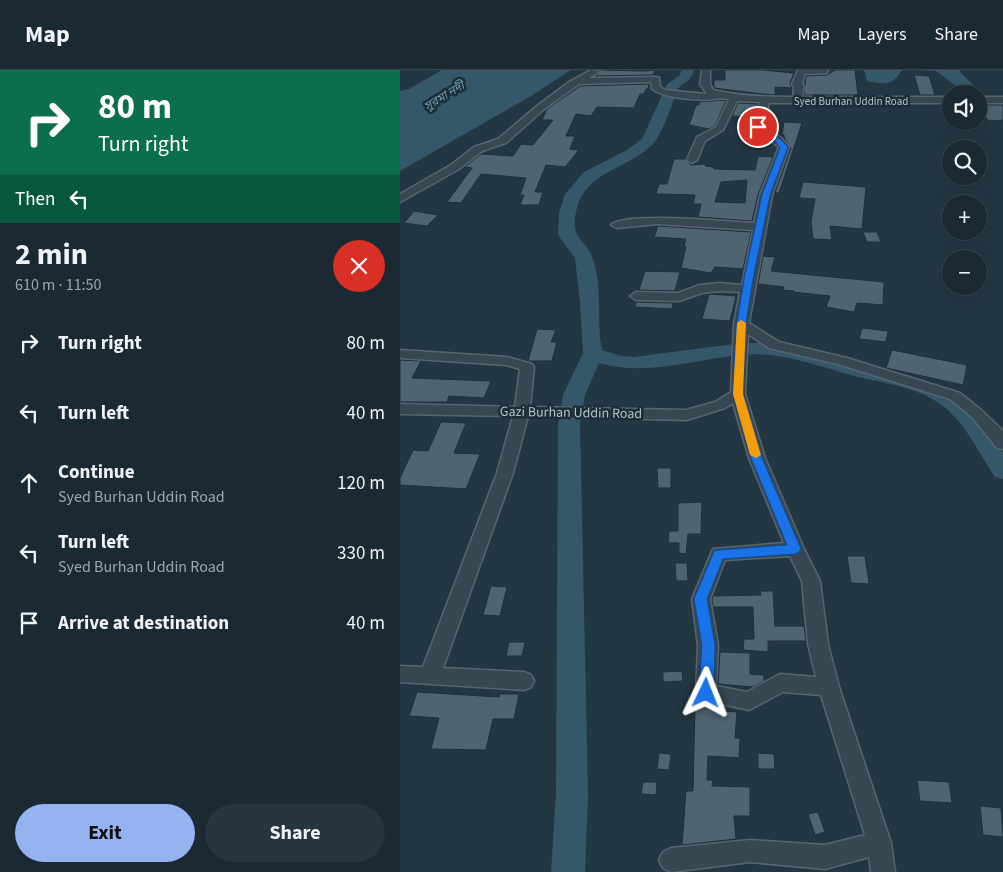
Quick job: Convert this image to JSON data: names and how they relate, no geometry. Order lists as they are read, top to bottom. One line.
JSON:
{"streets":{"street":["Syed Burhan Uddin Road","Gazi Burhan Uddin Road"]},"water":["সুরমা নদী"],"page":{"header":"Map","nav":["Map","Layers","Share"],"turn":["80 m","Turn right"],"map_buttons":["+","−"],"then":"Then","heading":["2 min","610 m · 11:50"],"list":[{"name":"Turn right","value":"80 m"},{"name":"Turn left","value":"40 m"},{"name":"Continue","note":"Syed Burhan Uddin Road","value":"120 m"},{"name":"Turn left","note":"Syed Burhan Uddin Road","value":"330 m"},{"name":"Arrive at destination","value":"40 m"}],"buttons":["Exit","Share"]}}
